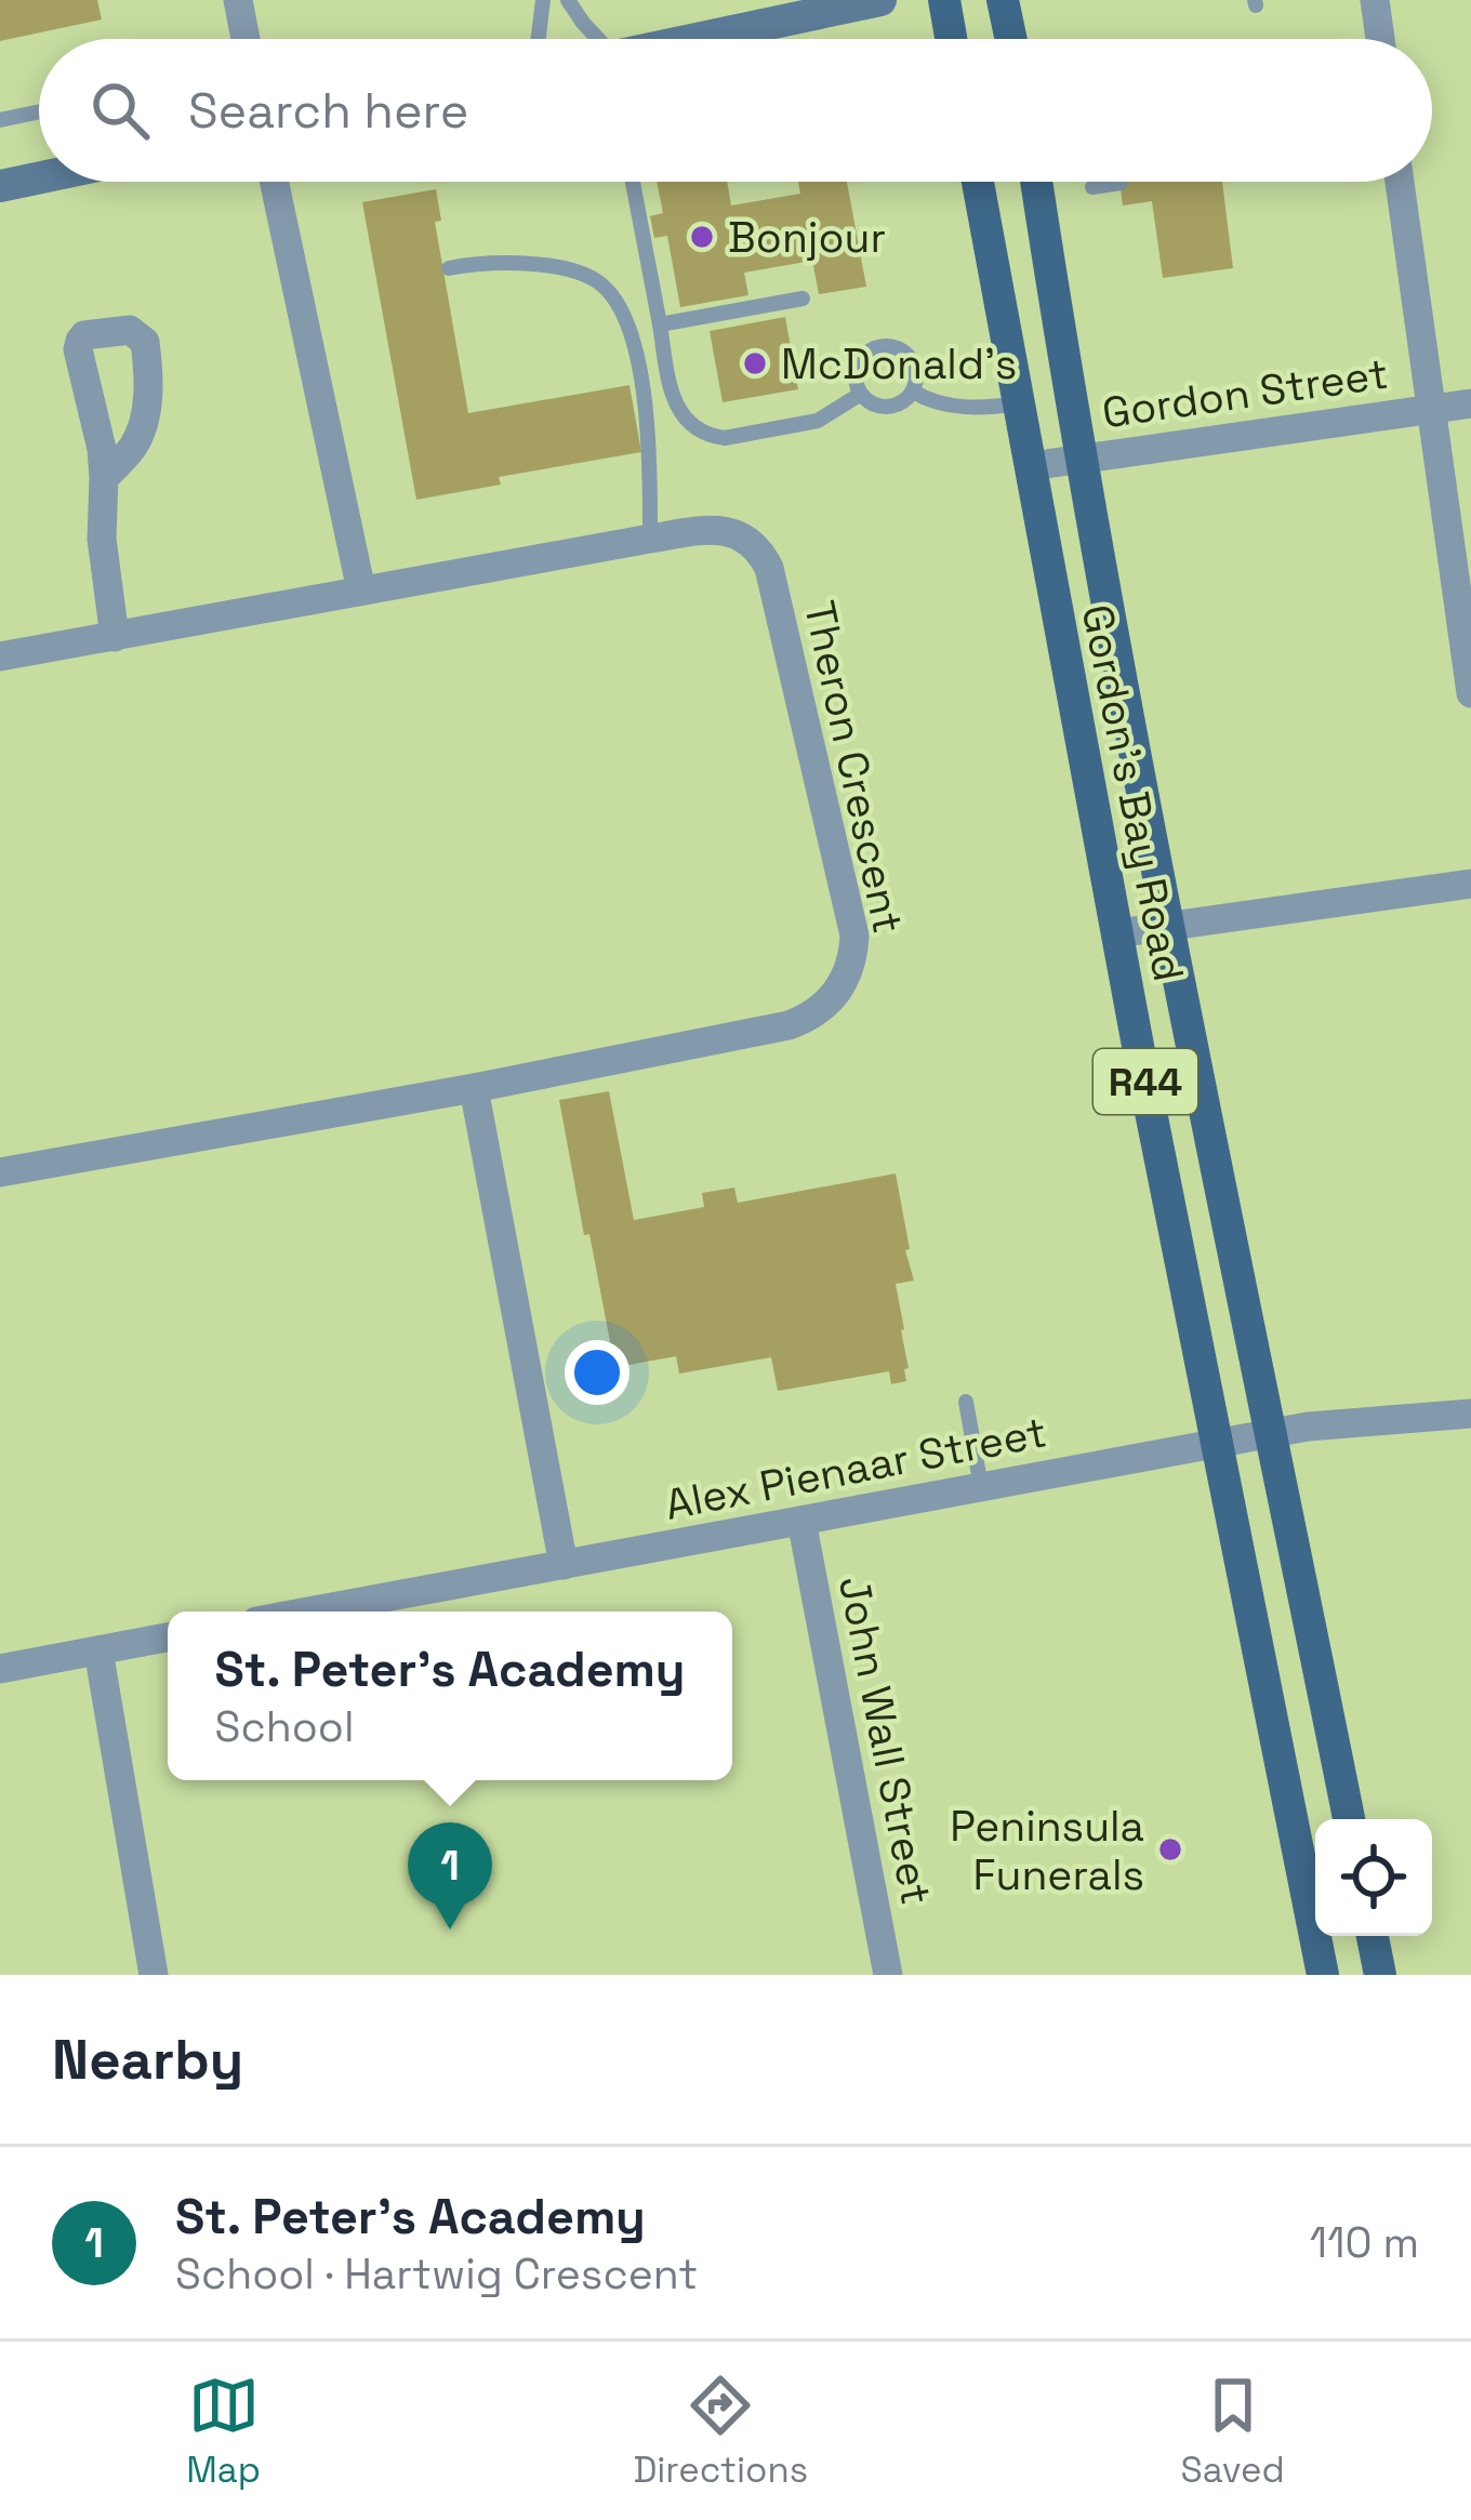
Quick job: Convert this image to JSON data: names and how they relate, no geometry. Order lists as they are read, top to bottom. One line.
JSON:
{"streets":{"main road":["Gordon's Bay Road","R44"],"street":["Gordon Street","Theron Crescent","Alex Pienaar Street","John Wall Street"]},"crossings":[["Gordon Street","Gordon's Bay Road"],["Gordon's Bay Road","Alex Pienaar Street"],["Alex Pienaar Street","John Wall Street"]],"places":["Bonjour","McDonald's","Peninsula Funerals"],"page":{"search":"Search here","popup":["St. Peter's Academy","School"],"pins":"1","heading":"Nearby","list":[{"mark":"1","name":"St. Peter's Academy","note":"School · Hartwig Crescent","value":"110 m"}],"nav":["Map","Directions","Saved"]}}
